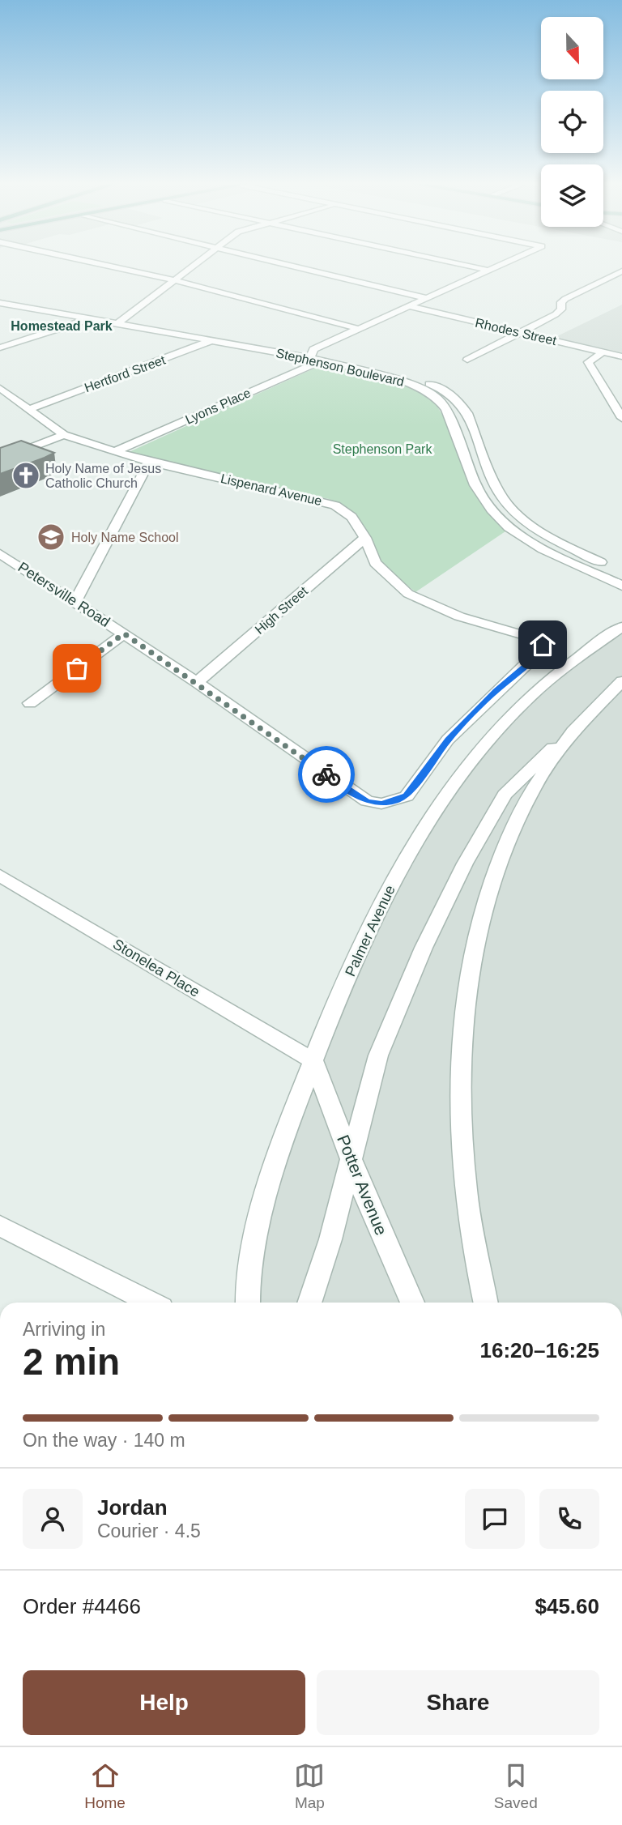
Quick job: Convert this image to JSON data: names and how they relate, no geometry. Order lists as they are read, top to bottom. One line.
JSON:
{"streets":{"street":["Rhodes Street","Stephenson Boulevard","Hertford Street","Lyons Place","Lispenard Avenue","Petersville Road","High Street","Palmer Avenue","Stonelea Place","Potter Avenue"]},"crossings":[["Stephenson Boulevard","Hertford Street"],["Stephenson Boulevard","Lyons Place"],["Hertford Street","Lispenard Avenue"],["Lyons Place","Lispenard Avenue"],["Lispenard Avenue","Petersville Road"],["Lispenard Avenue","High Street"],["Petersville Road","High Street"],["Palmer Avenue","Stonelea Place"],["Palmer Avenue","Potter Avenue"],["Stonelea Place","Potter Avenue"]],"districts":["Homestead Park"],"parks":["Stephenson Park"],"places":{"church":["Holy Name of Jesus Catholic Church"],"school or university":["Holy Name School"]},"north":"bottom","page":{"heading":["2 min","Arriving in","16:20–16:25"],"panel":["Jordan","Courier · 4.5","Order #4466","$45.60"],"bar":"On the way · 140 m","buttons":["Help","Share"],"tabs":["Home","Map","Saved"]}}
